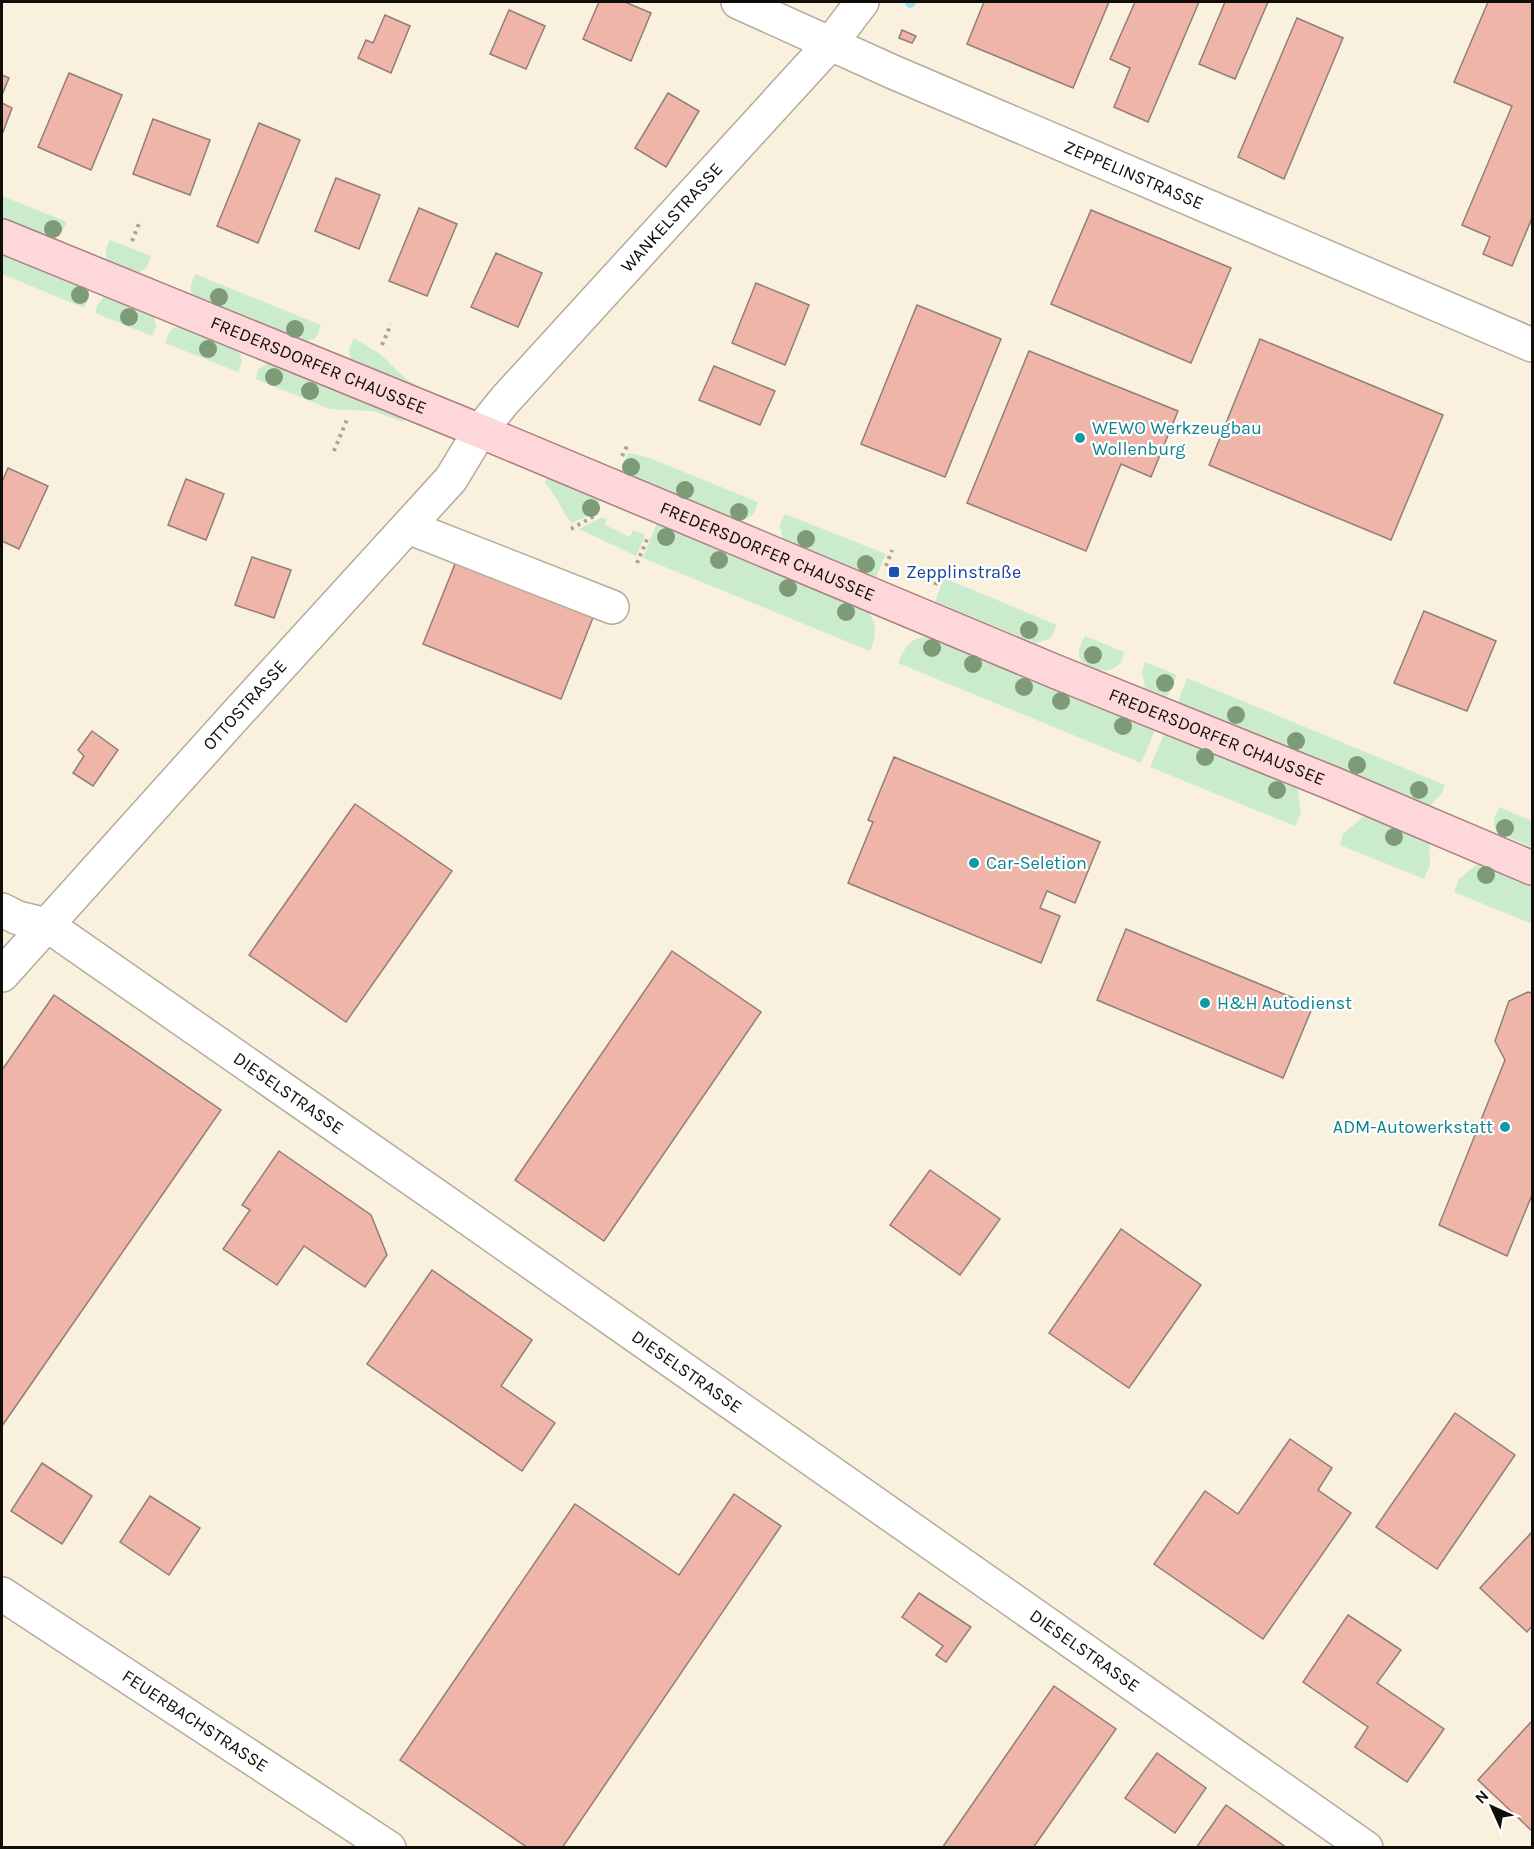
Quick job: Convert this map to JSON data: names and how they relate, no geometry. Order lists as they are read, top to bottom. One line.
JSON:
{"streets":{"main road":["FREDERSDORFER CHAUSSEE"],"street":["ZEPPELINSTRASSE","WANKELSTRASSE","OTTOSTRASSE","DIESELSTRASSE","FEUERBACHSTRASSE"]},"crossings":[["ZEPPELINSTRASSE","WANKELSTRASSE"],["WANKELSTRASSE","FREDERSDORFER CHAUSSEE"],["WANKELSTRASSE","OTTOSTRASSE"],["FREDERSDORFER CHAUSSEE","OTTOSTRASSE"],["OTTOSTRASSE","DIESELSTRASSE"]],"places":{"other":["WEWO Werkzeugbau Wollenburg","Car-Seletion","H&H Autodienst","ADM-Autowerkstatt"],"transit":["Zepplinstraße"]},"north":"top left"}
